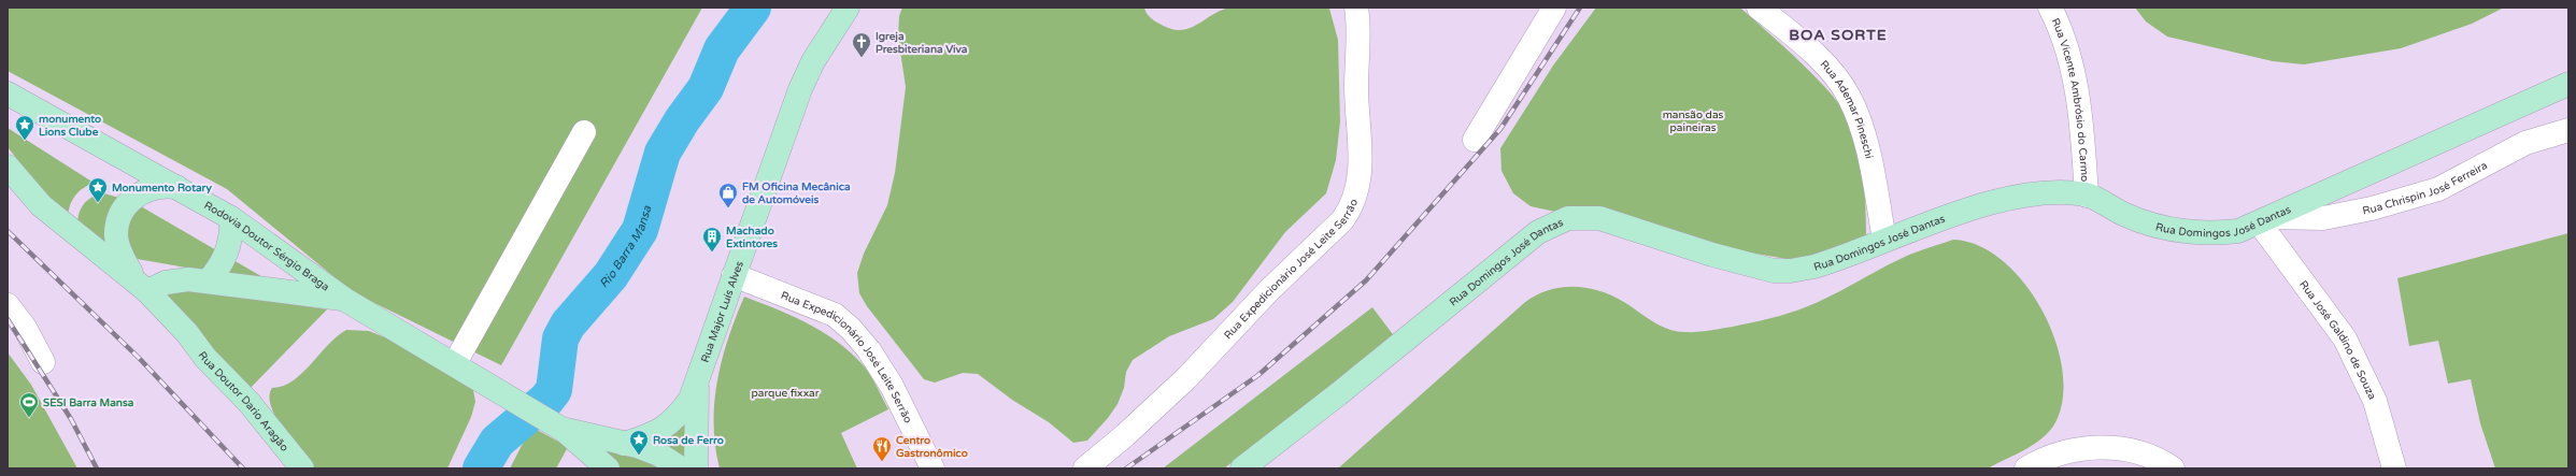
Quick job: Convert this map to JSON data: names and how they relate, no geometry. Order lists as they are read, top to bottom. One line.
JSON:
{"streets":{"street":["Rua Vicente Ambrósio do Carmo","Rua Ademar Pineschi","Rua Chrispin José Ferreira","Rua Domingos José Dantas","Rodovia Doutor Sérgio Braga","Rua Expedicionário José Leite Serrão","Rua Major Luís Alves","Rua José Galdino de Souza","Rua Doutor Dario Aragão"]},"crossings":[["Rua Vicente Ambrósio do Carmo","Rua Domingos José Dantas"],["Rua Ademar Pineschi","Rua Domingos José Dantas"],["Rua Chrispin José Ferreira","Rua Domingos José Dantas"],["Rua Chrispin José Ferreira","Rua José Galdino de Souza"],["Rua Domingos José Dantas","Rua José Galdino de Souza"],["Rodovia Doutor Sérgio Braga","Rua Major Luís Alves"],["Rodovia Doutor Sérgio Braga","Rua Doutor Dario Aragão"],["Rua Expedicionário José Leite Serrão","Rua Major Luís Alves"]],"districts":["BOA SORTE"],"water":["Rio Barra Mansa"],"parks":["mansão das paineiras","parque fixxar"],"places":{"church":["Igreja Presbiteriana Viva"],"place":["monumento Lions Clube","Monumento Rotary","Rosa de Ferro"],"shop":["FM Oficina Mecânica de Automóveis"],"building":["Machado Extintores"],"sports":["SESI Barra Mansa"],"restaurant":["Centro Gastronômico"]}}
